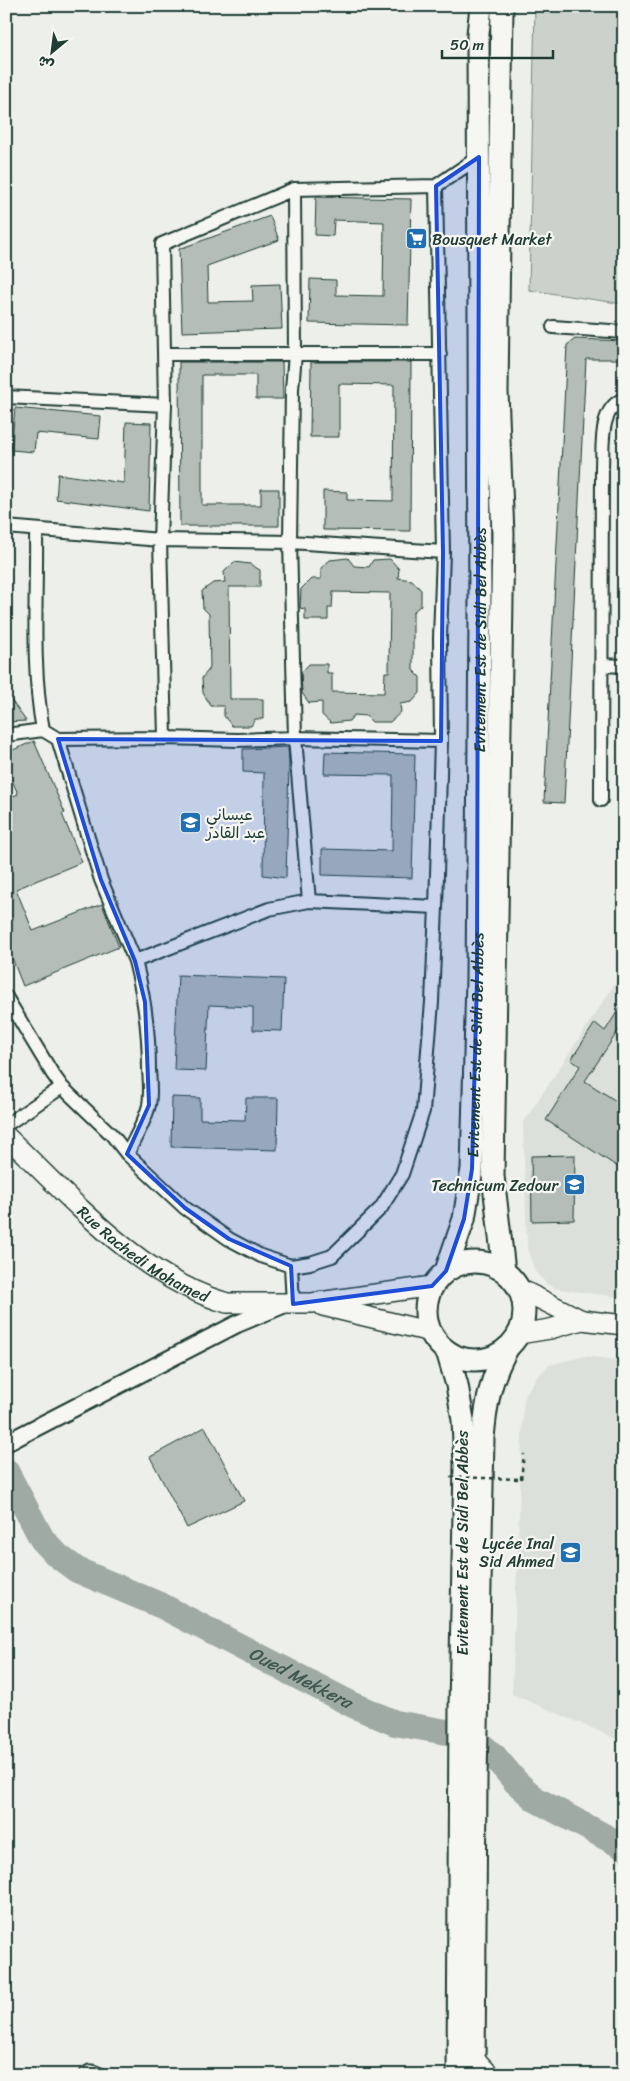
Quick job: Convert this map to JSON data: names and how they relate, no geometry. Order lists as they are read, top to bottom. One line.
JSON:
{"streets":{"highway":["Evitement Est de Sidi Bel Abbès"],"main road":["Rue Rachedi Mohamed"]},"water":["Oued Mekkera"],"places":{"supermarket":["Bousquet Market"],"school or university":["عيساني عبد القادر","Technicum Zedour","Lycée Inal Sid Ahmed"]},"scale_bar":"50 m","north":"bottom left"}
